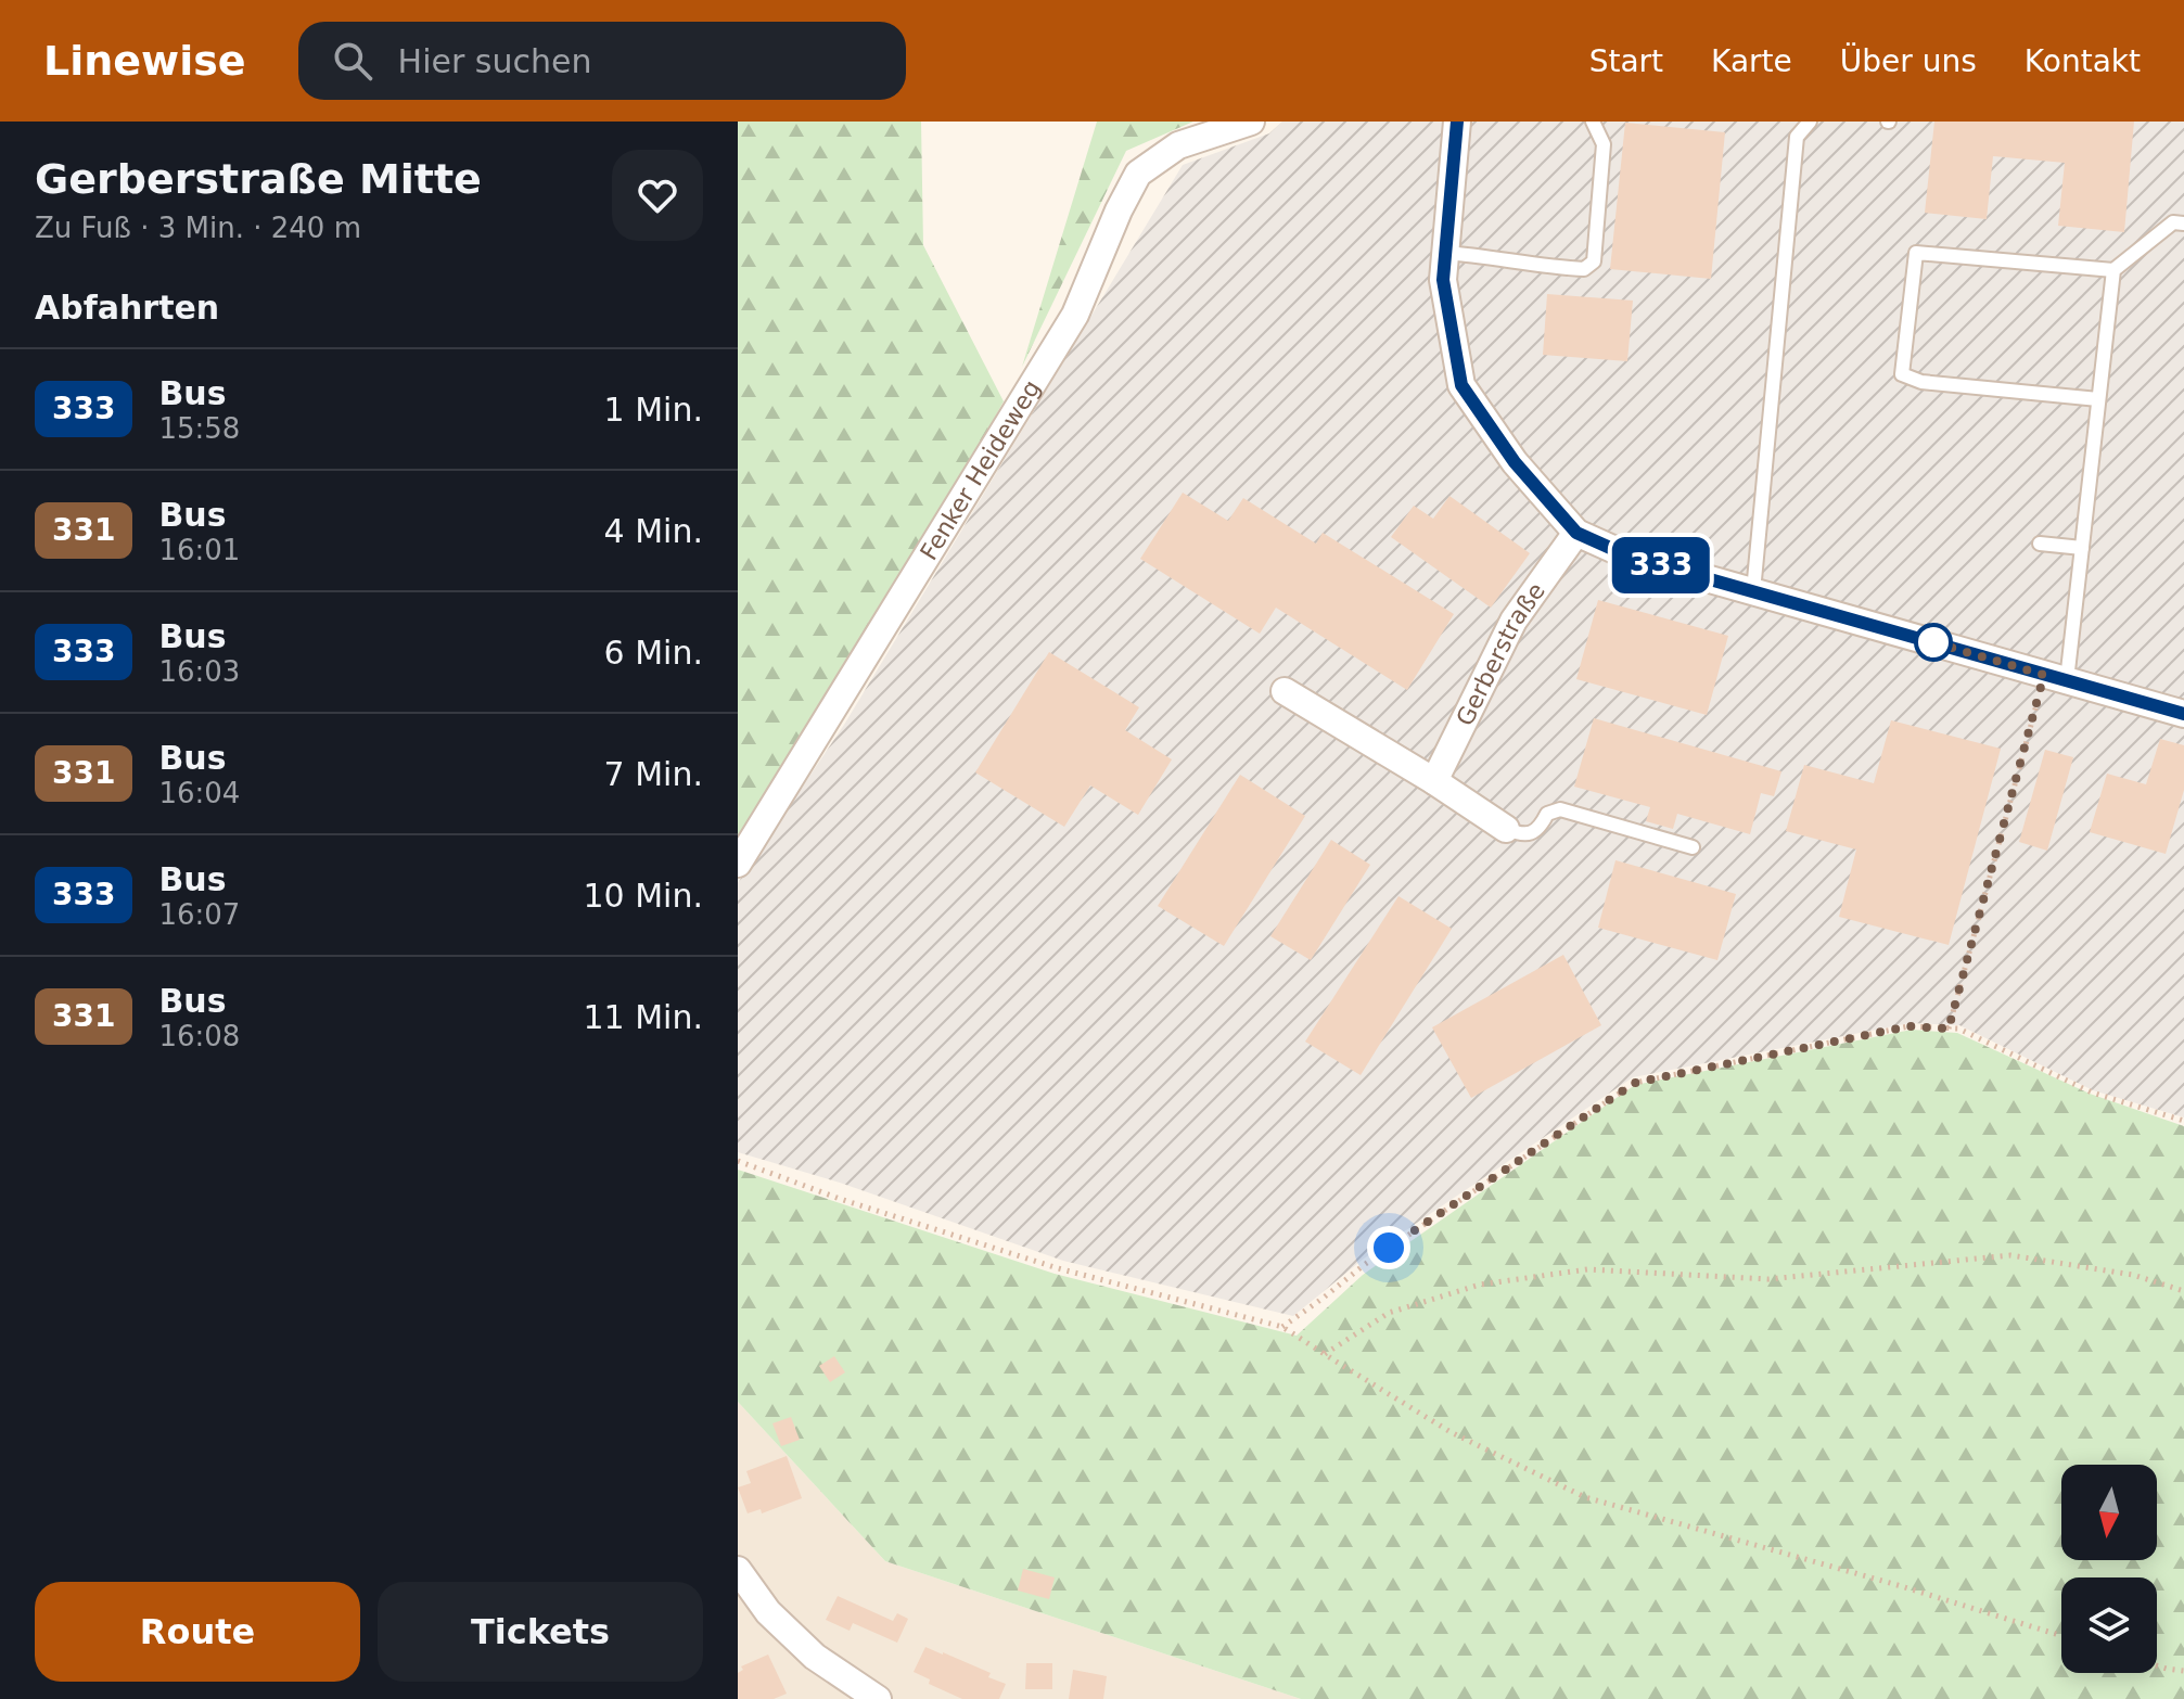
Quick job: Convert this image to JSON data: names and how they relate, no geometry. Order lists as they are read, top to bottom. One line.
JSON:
{"streets":{"street":["Fenker Heideweg","Gerberstraße"]},"lines":["bus line 333"],"north":"bottom","page":{"header":"Linewise","search":"Hier suchen","nav":["Start","Karte","Über uns","Kontakt"],"heading":[["Gerberstraße Mitte","Zu Fuß · 3 Min. · 240 m"],"Abfahrten"],"on_map":"333","list":[{"mark":"333","name":"Bus","note":"15:58","value":"1 Min."},{"mark":"331","name":"Bus","note":"16:01","value":"4 Min."},{"mark":"333","name":"Bus","note":"16:03","value":"6 Min."},{"mark":"331","name":"Bus","note":"16:04","value":"7 Min."},{"mark":"333","name":"Bus","note":"16:07","value":"10 Min."},{"mark":"331","name":"Bus","note":"16:08","value":"11 Min."}],"buttons":["Route","Tickets"]}}
